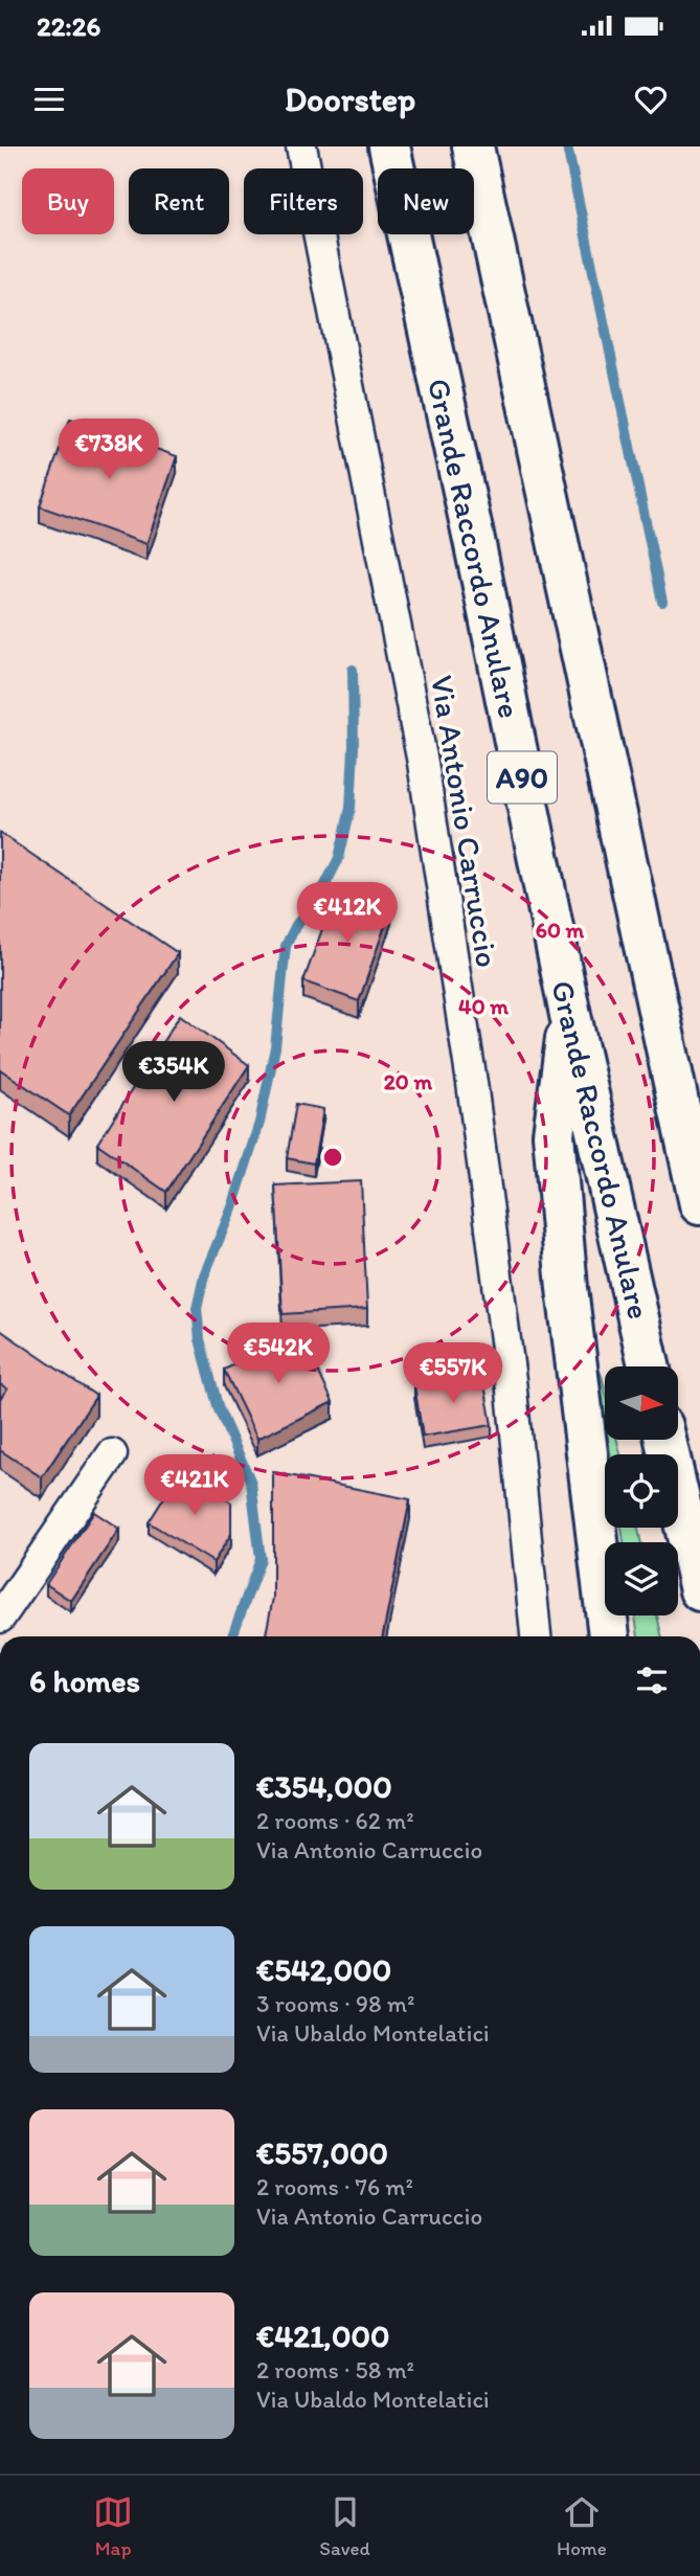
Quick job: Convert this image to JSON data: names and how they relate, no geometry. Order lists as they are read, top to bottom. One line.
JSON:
{"streets":{"main road":["Grande Raccordo Anulare","A90"],"street":["Via Antonio Carruccio"]},"north":"right","page":{"status":"22:26","header":"Doorstep","chip":["Buy","Rent","Filters","New"],"price":["€738K","€412K","€354K","€542K","€557K","€421K"],"heading":"6 homes","list":[{"name":"€354,000","note":"2 rooms · 62 m² · Via Antonio Carruccio"},{"name":"€542,000","note":"3 rooms · 98 m² · Via Ubaldo Montelatici"},{"name":"€557,000","note":"2 rooms · 76 m² · Via Antonio Carruccio"},{"name":"€421,000","note":"2 rooms · 58 m² · Via Ubaldo Montelatici"}],"tabs":["Map","Saved","Home"]},"rings":["60 m","40 m","20 m"]}
